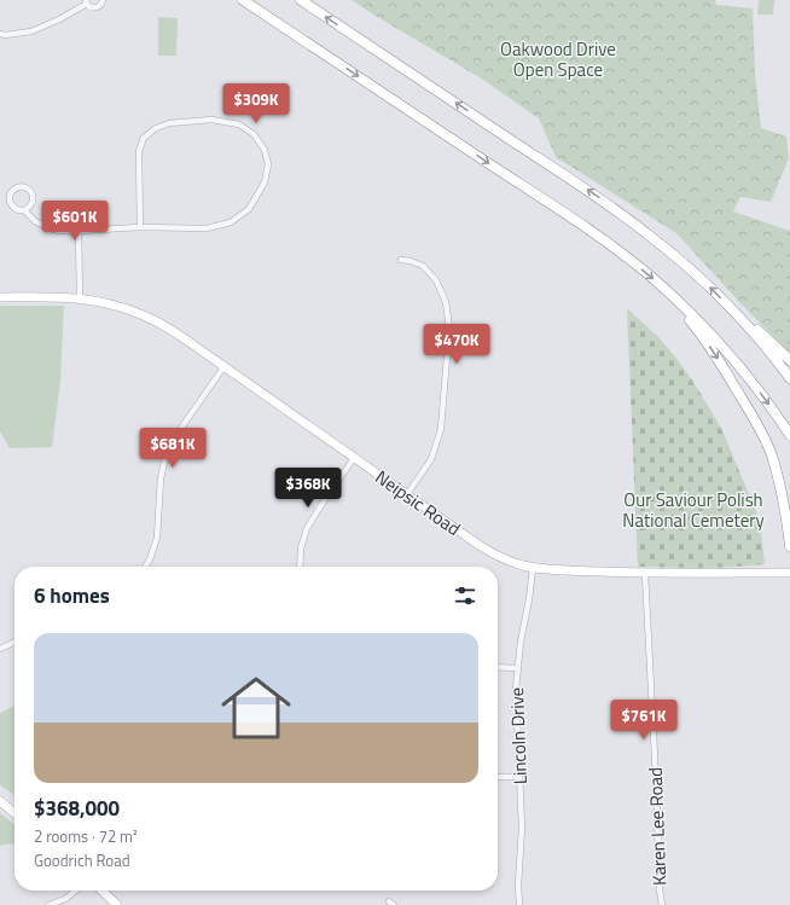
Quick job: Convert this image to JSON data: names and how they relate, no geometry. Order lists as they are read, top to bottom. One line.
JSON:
{"streets":{"street":["Neipsic Road","Lincoln Drive","Karen Lee Road"]},"crossings":[["Neipsic Road","Lincoln Drive"],["Neipsic Road","Karen Lee Road"]],"parks":["Oakwood Drive Open Space","Our Saviour Polish National Cemetery"],"page":{"price":["$309K","$601K","$470K","$681K","$368K","$761K"],"heading":"6 homes","list":[{"name":"$368,000","note":"2 rooms · 72 m² · Goodrich Road"}]}}
